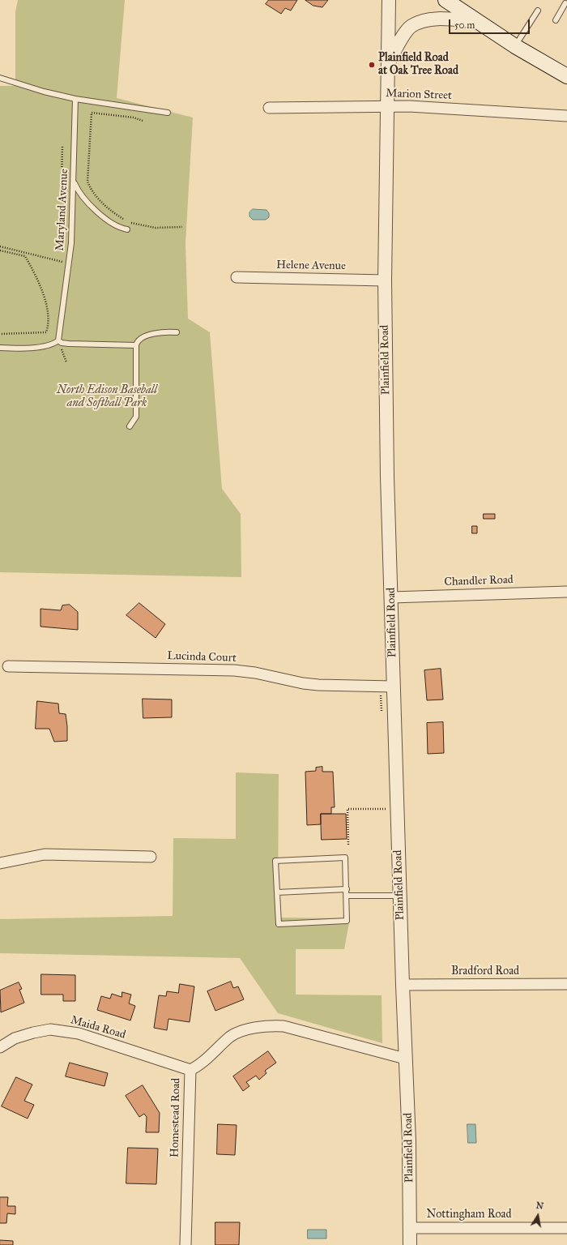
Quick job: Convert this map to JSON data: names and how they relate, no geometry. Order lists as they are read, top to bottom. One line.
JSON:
{"streets":{"street":["Marion Street","Helene Avenue","Plainfield Road","Chandler Road","Lucinda Court","Bradford Road","Maida Road","Homestead Road","Nottingham Road"],"lane":["Maryland Avenue"]},"crossings":[["Marion Street","Plainfield Road"],["Helene Avenue","Plainfield Road"],["Plainfield Road","Chandler Road"],["Plainfield Road","Lucinda Court"],["Plainfield Road","Bradford Road"],["Plainfield Road","Homestead Road"],["Plainfield Road","Nottingham Road"],["Maida Road","Homestead Road"]],"parks":["North Edison Baseball and Softball Park"],"places":["Plainfield Road at Oak Tree Road"],"scale_bar":"50 m","north":"top"}
